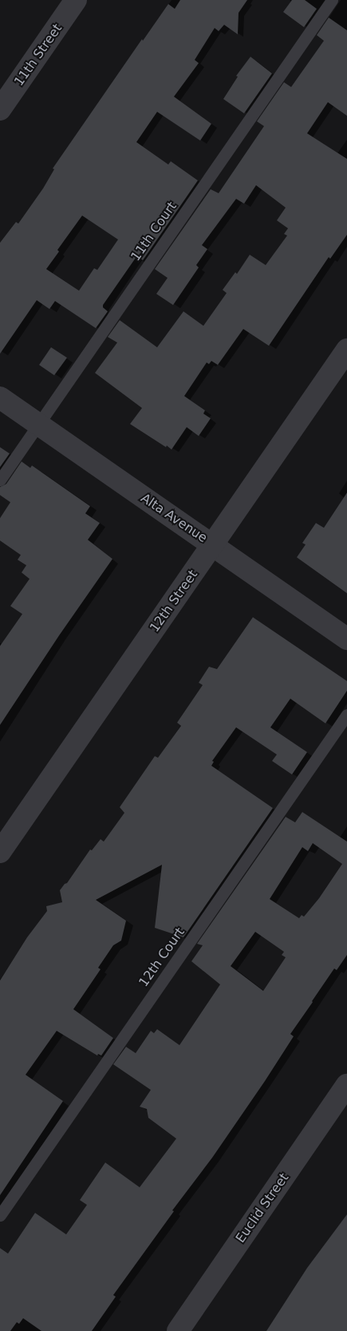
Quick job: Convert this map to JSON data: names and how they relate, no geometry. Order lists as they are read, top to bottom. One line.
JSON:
{"streets":{"street":["11th Street","Alta Avenue","12th Street","Euclid Street"],"lane":["11th Court","12th Court"]},"crossings":[["11th Court","Alta Avenue"],["Alta Avenue","12th Street"]]}
